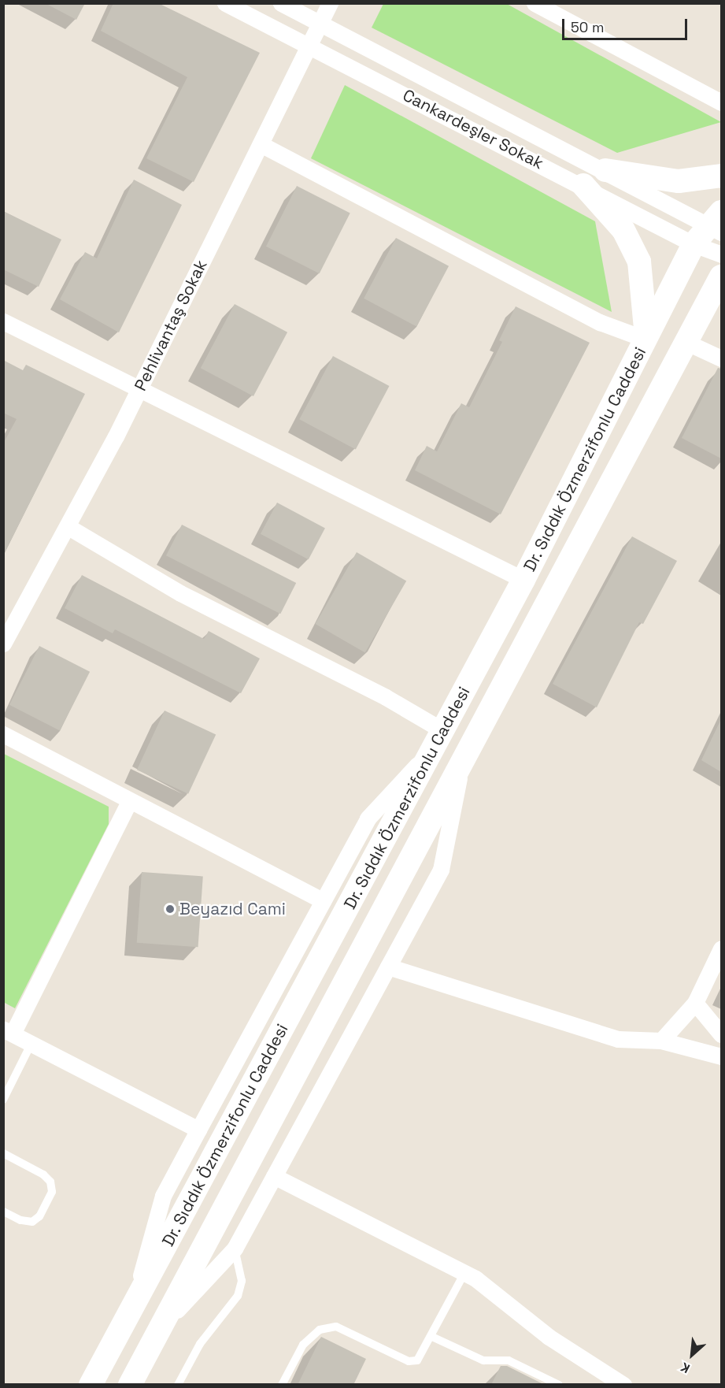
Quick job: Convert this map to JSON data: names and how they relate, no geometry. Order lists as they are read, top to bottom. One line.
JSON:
{"streets":{"main road":["Dr. Sıddık Özmerzifonlu Caddesi"],"street":["Cankardeşler Sokak","Pehlivantaş Sokak"]},"crossings":[["Cankardeşler Sokak","Pehlivantaş Sokak"],["Cankardeşler Sokak","Dr. Sıddık Özmerzifonlu Caddesi"]],"places":["Beyazıd Cami"],"scale_bar":"50 m","north":"bottom left"}
